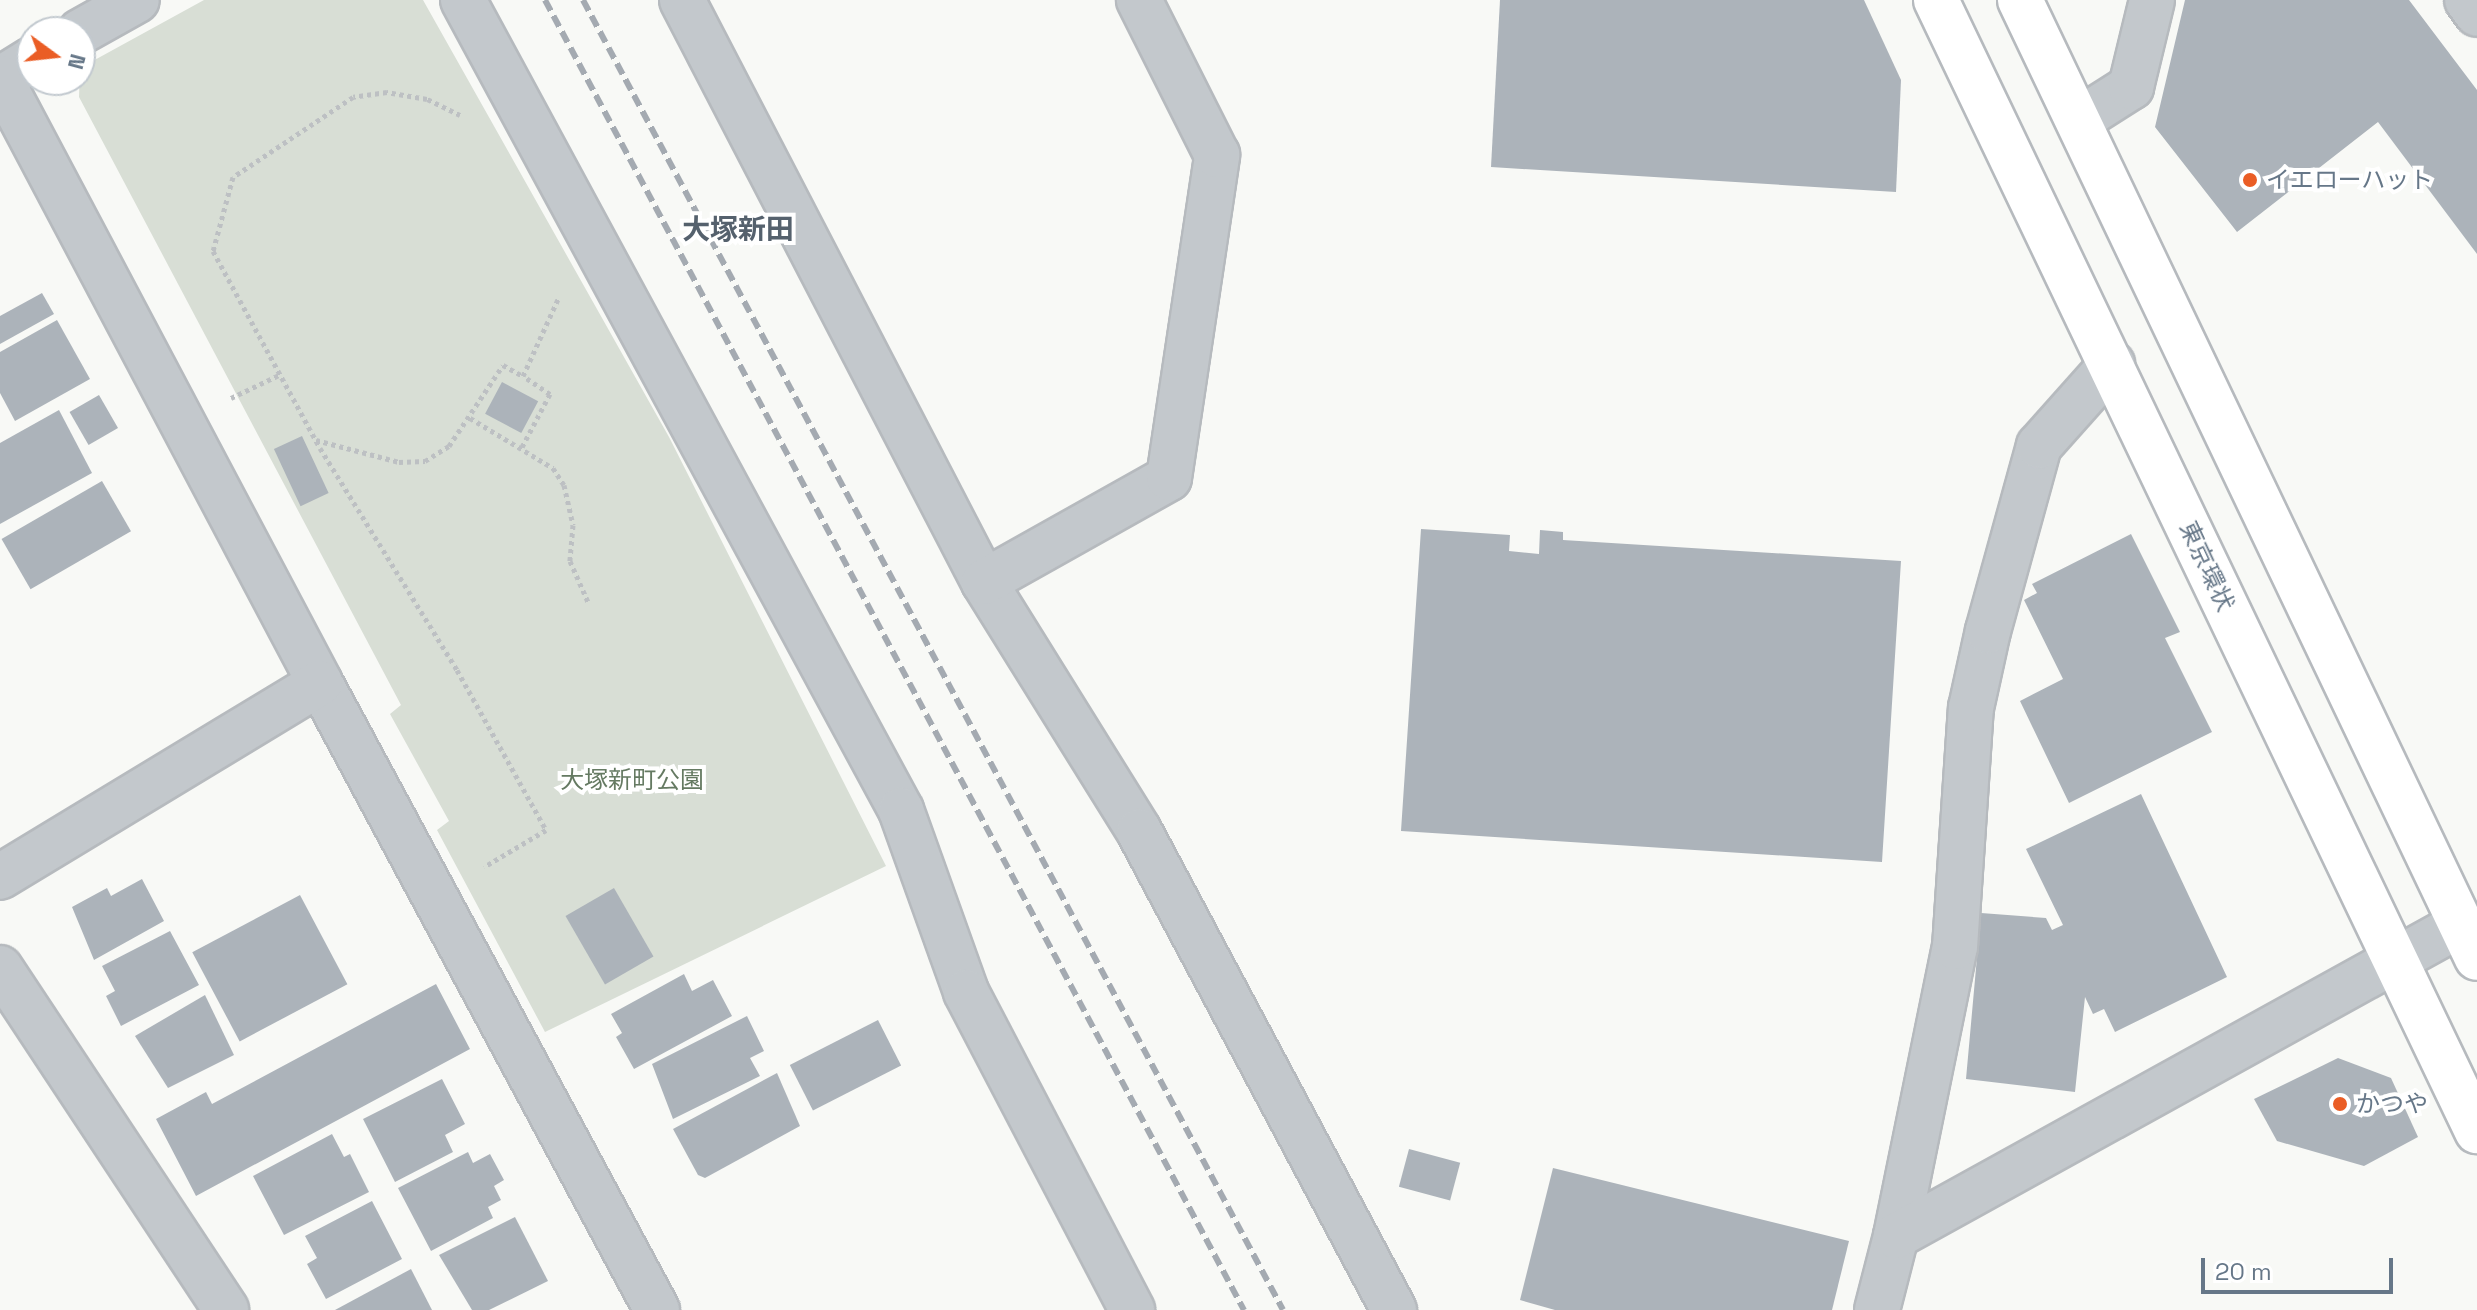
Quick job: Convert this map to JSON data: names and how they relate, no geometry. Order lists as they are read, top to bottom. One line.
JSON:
{"streets":{"highway":["東京環状"]},"districts":["大塚新田"],"parks":["大塚新町公園"],"places":["イエローハット","かつや"],"scale_bar":"20 m","north":"right"}
